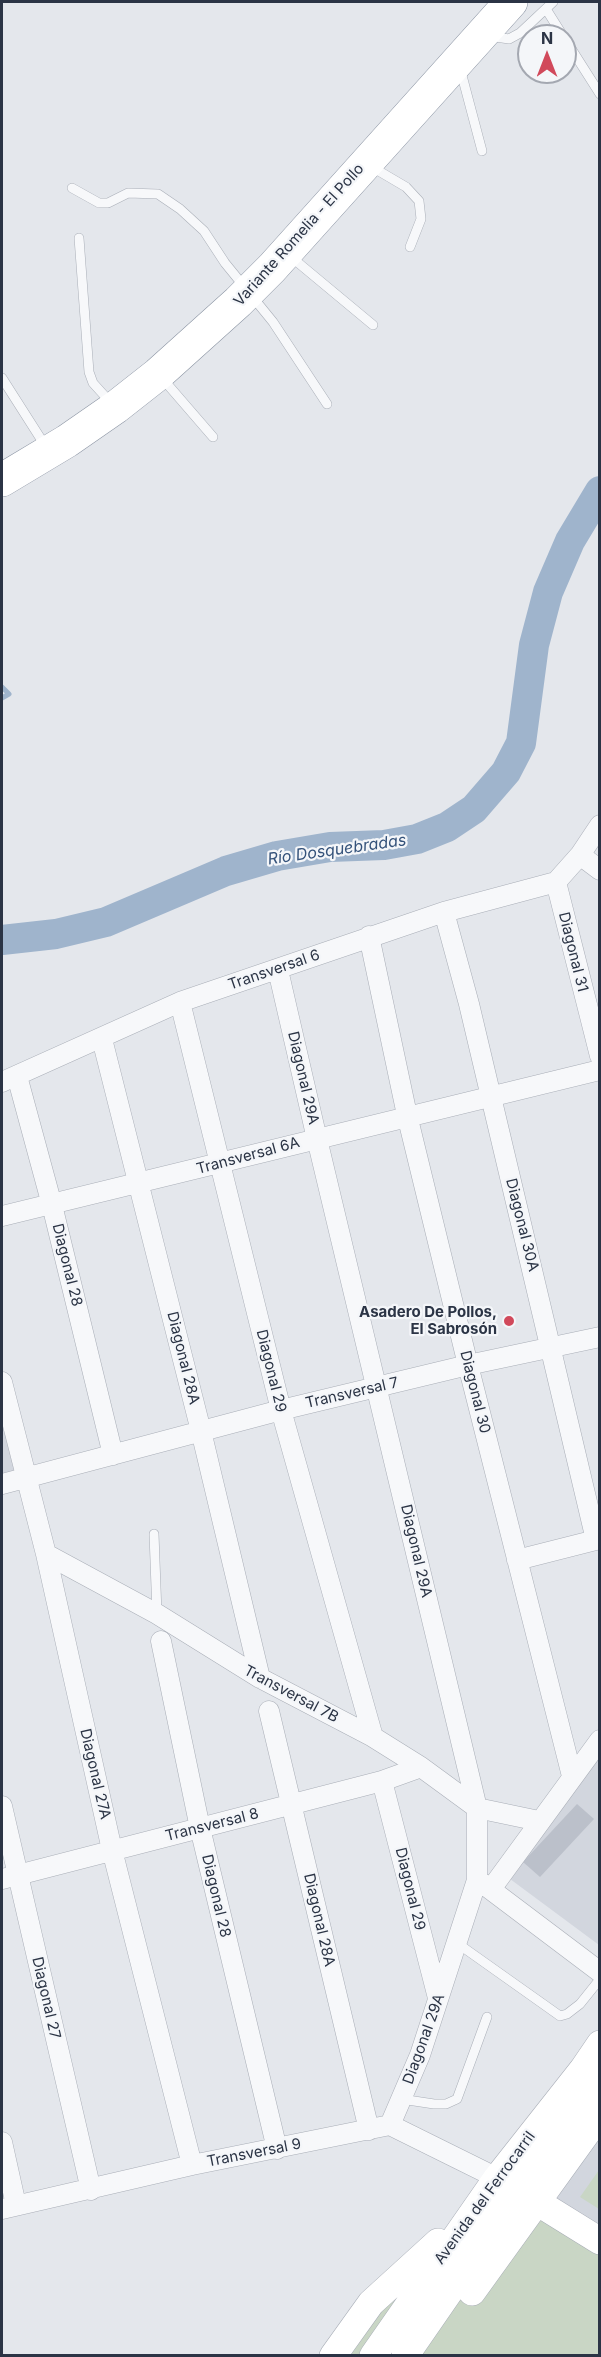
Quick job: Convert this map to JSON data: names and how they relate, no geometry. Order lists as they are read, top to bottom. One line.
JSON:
{"streets":{"highway":["Variante Romelia - El Pollo"],"main road":["Avenida del Ferrocarril"],"street":["Diagonal 31","Transversal 6","Diagonal 29A","Transversal 6A","Diagonal 30A","Diagonal 28","Diagonal 28A","Diagonal 29","Diagonal 30","Transversal 7","Transversal 7B","Diagonal 27A","Transversal 8","Diagonal 27","Transversal 9"]},"crossings":[["Diagonal 31","Transversal 6"],["Transversal 6","Diagonal 29A"],["Transversal 6","Diagonal 30A"],["Transversal 6","Diagonal 28"],["Transversal 6","Diagonal 28A"],["Transversal 6","Diagonal 29"],["Transversal 6","Diagonal 30"],["Diagonal 29A","Transversal 6A"],["Diagonal 29A","Diagonal 29"],["Diagonal 29A","Transversal 7"],["Diagonal 29A","Transversal 7B"],["Diagonal 29A","Transversal 9"],["Transversal 6A","Diagonal 30A"],["Transversal 6A","Diagonal 28"],["Transversal 6A","Diagonal 28A"],["Transversal 6A","Diagonal 29"],["Transversal 6A","Diagonal 30"],["Diagonal 30A","Transversal 7"],["Diagonal 28","Transversal 7"],["Diagonal 28","Transversal 8"],["Diagonal 28","Transversal 9"],["Diagonal 28A","Transversal 7"],["Diagonal 28A","Transversal 7B"],["Diagonal 28A","Transversal 8"],["Diagonal 28A","Transversal 9"],["Diagonal 29","Transversal 7"],["Diagonal 29","Transversal 7B"],["Diagonal 29","Transversal 8"],["Diagonal 30","Transversal 7"],["Transversal 7","Diagonal 27A"],["Transversal 7B","Diagonal 27A"],["Transversal 7B","Transversal 8"],["Diagonal 27A","Transversal 8"],["Diagonal 27A","Transversal 9"],["Transversal 8","Diagonal 27"],["Diagonal 27","Transversal 9"]],"water":["Río Dosquebradas"],"places":["Asadero De Pollos, El Sabrosón"],"north":"top"}
